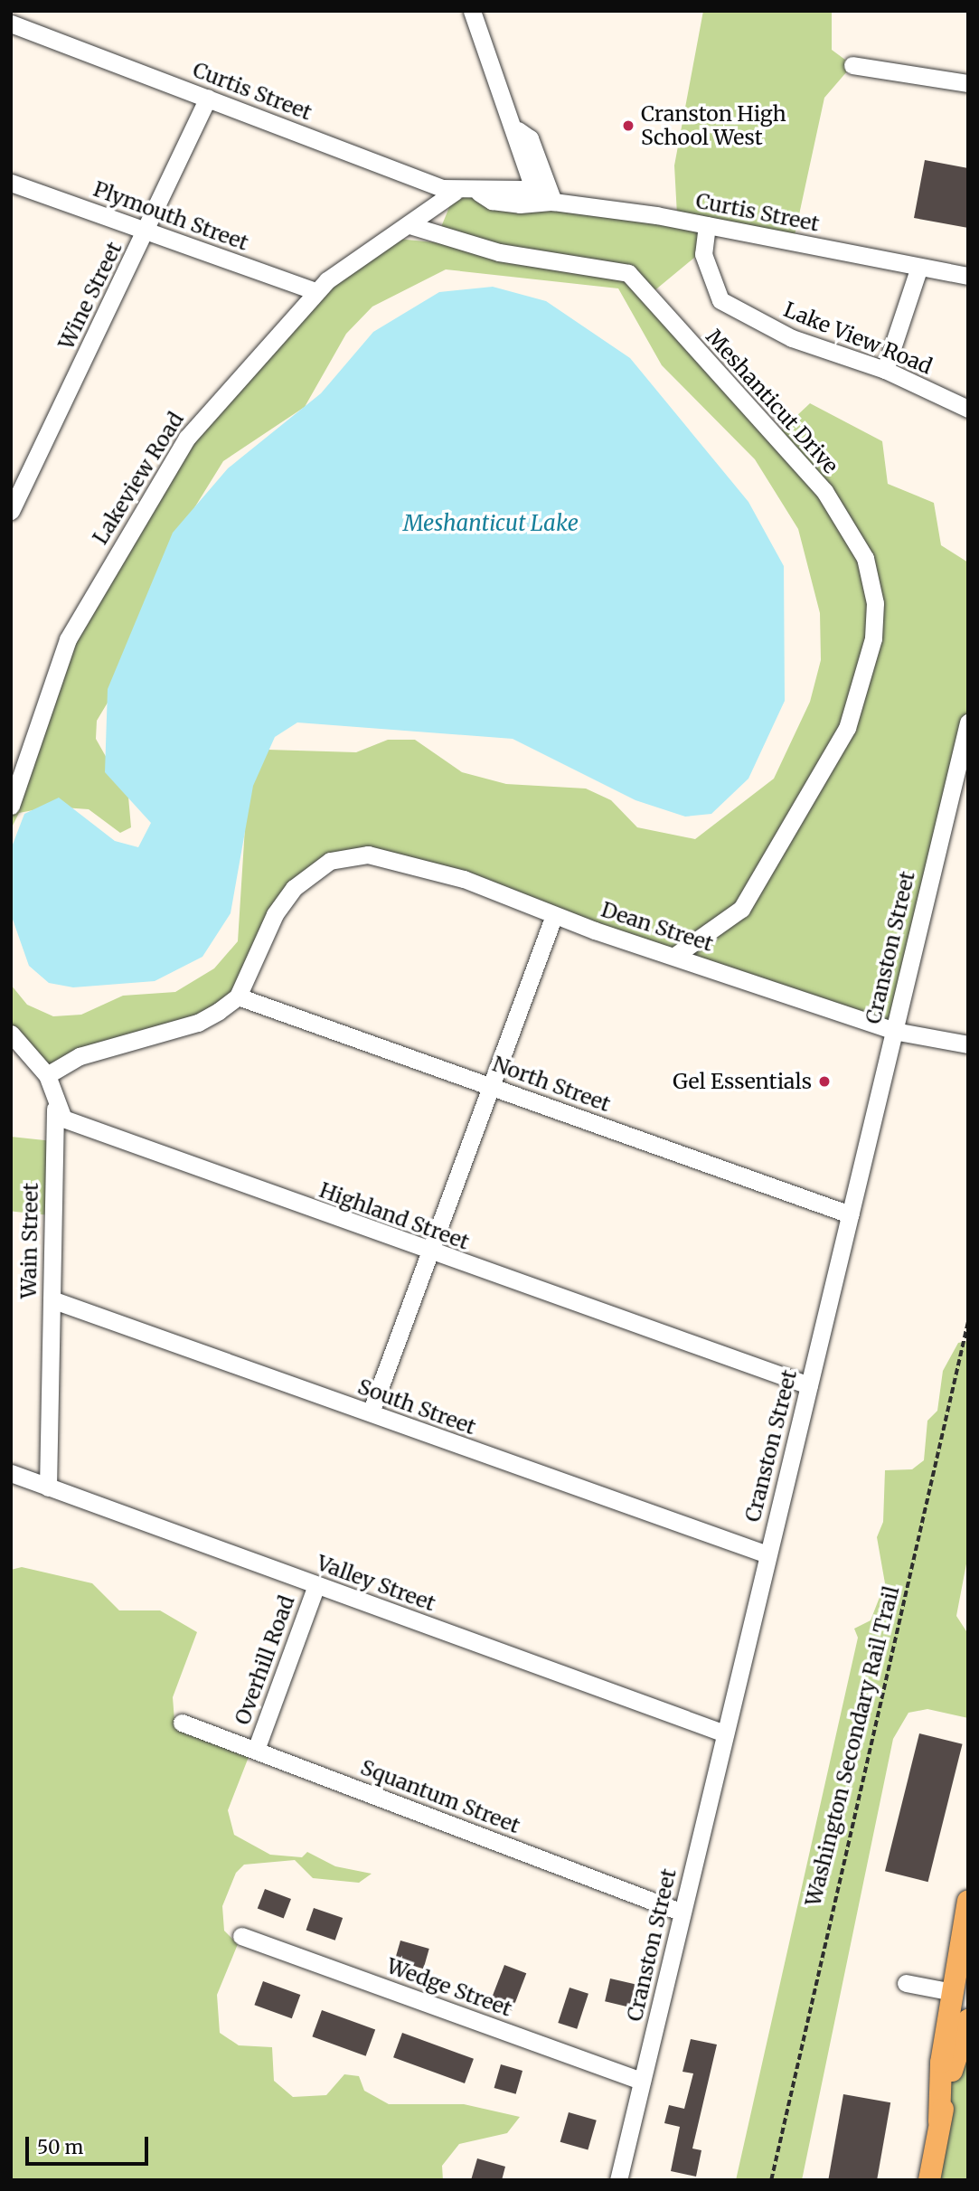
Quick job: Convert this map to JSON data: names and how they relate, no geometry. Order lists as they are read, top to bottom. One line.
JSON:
{"streets":{"street":["Curtis Street","Plymouth Street","Wine Street","Lake View Road","Meshanticut Drive","Lakeview Road","Dean Street","Cranston Street","North Street","Highland Street","Wain Street","South Street","Valley Street","Overhill Road","Squantum Street","Wedge Street"],"path":["Washington Secondary Rail Trail"]},"crossings":[["Curtis Street","Wine Street"],["Curtis Street","Lake View Road"],["Curtis Street","Lakeview Road"],["Plymouth Street","Wine Street"],["Plymouth Street","Lakeview Road"],["Meshanticut Drive","Lakeview Road"],["Meshanticut Drive","Dean Street"],["Dean Street","Cranston Street"],["Dean Street","North Street"],["Cranston Street","North Street"],["Cranston Street","Highland Street"],["Cranston Street","South Street"],["Cranston Street","Valley Street"],["Cranston Street","Squantum Street"],["Cranston Street","Wedge Street"],["Highland Street","Wain Street"],["Wain Street","South Street"],["Wain Street","Valley Street"],["Valley Street","Overhill Road"],["Overhill Road","Squantum Street"]],"water":["Meshanticut Lake"],"places":["Cranston High School West","Gel Essentials"],"scale_bar":"50 m"}
